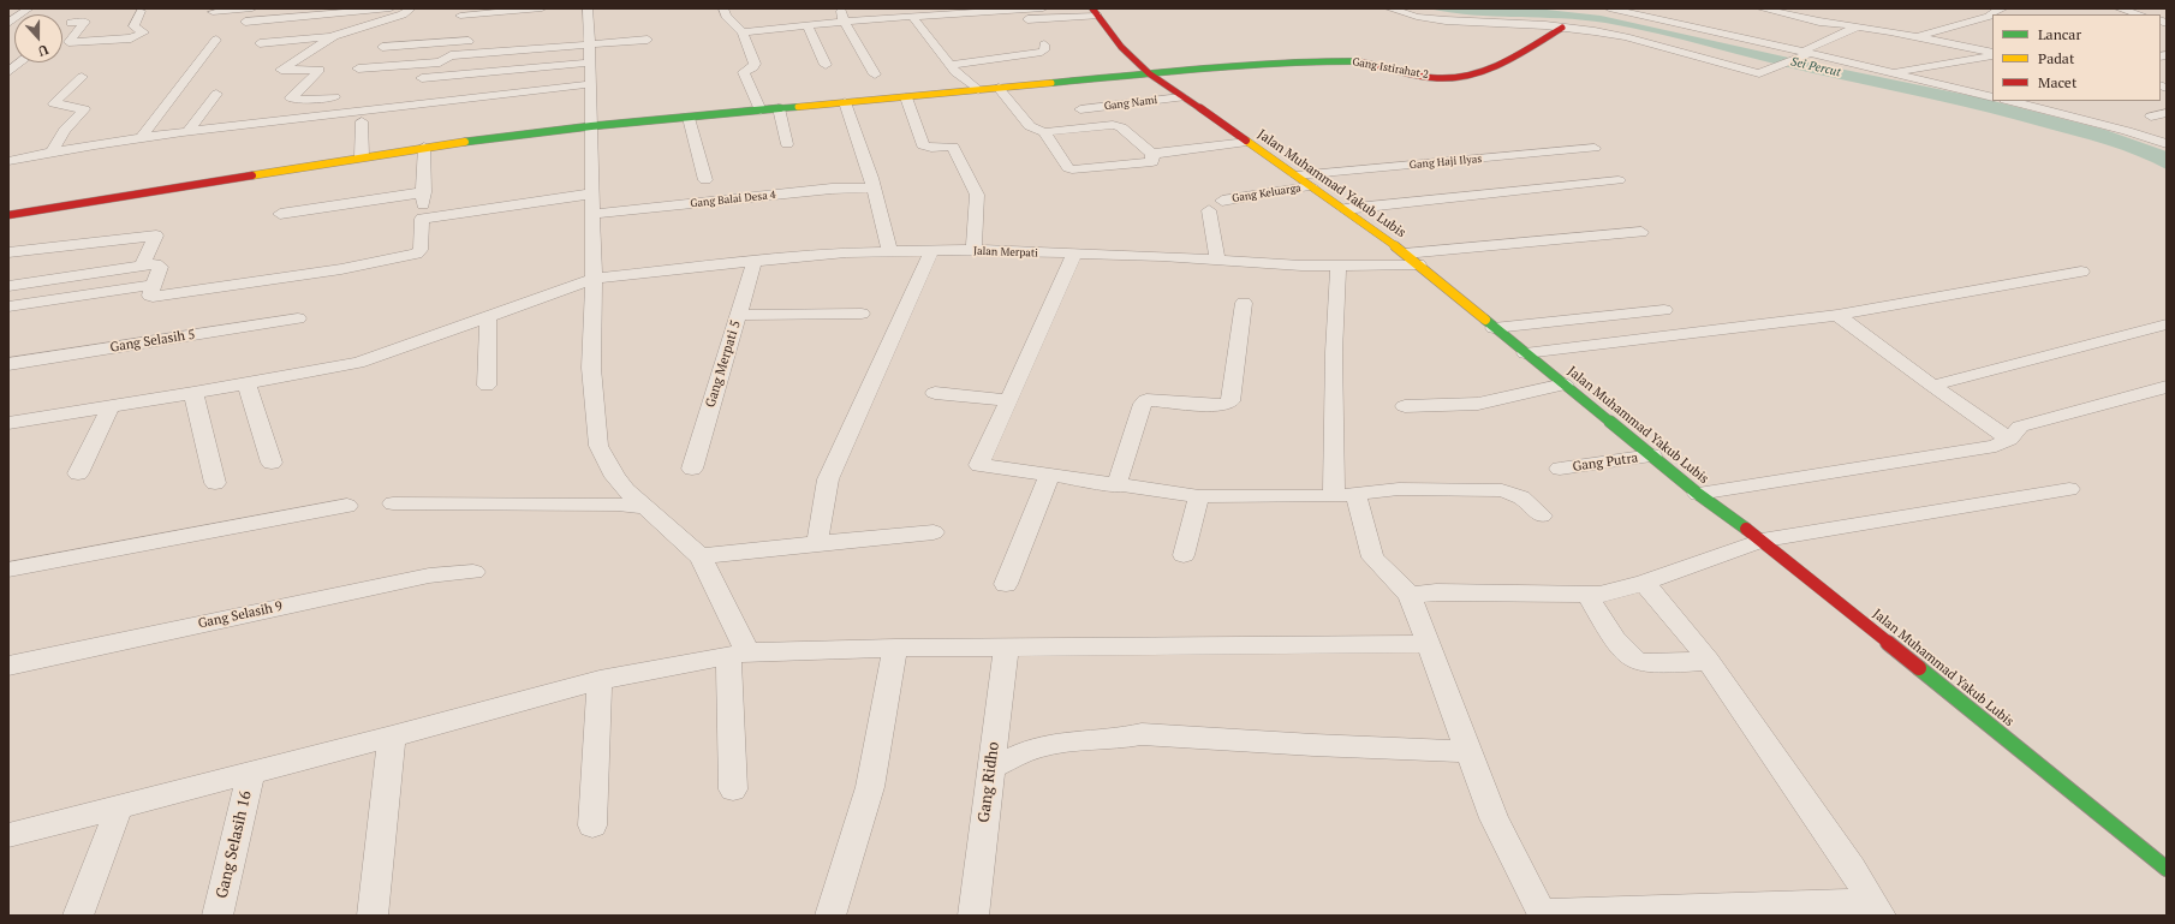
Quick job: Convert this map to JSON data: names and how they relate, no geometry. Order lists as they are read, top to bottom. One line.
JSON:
{"streets":{"street":["Gang Istirahat 2","Gang Nami","Gang Haji Ilyas","Jalan Muhammad Yakub Lubis","Gang Keluarga","Gang Balai Desa 4","Jalan Merpati","Gang Selasih 5","Gang Merpati 5","Gang Putra","Gang Selasih 9","Gang Ridho","Gang Selasih 16"]},"crossings":[["Gang Istirahat 2","Jalan Muhammad Yakub Lubis"],["Gang Nami","Jalan Muhammad Yakub Lubis"],["Gang Haji Ilyas","Jalan Muhammad Yakub Lubis"],["Jalan Muhammad Yakub Lubis","Gang Keluarga"],["Jalan Muhammad Yakub Lubis","Jalan Merpati"],["Jalan Muhammad Yakub Lubis","Gang Putra"],["Jalan Merpati","Gang Merpati 5"]],"water":["Sei Percut"],"legend":["Lancar","Padat","Macet"],"north":"bottom"}
